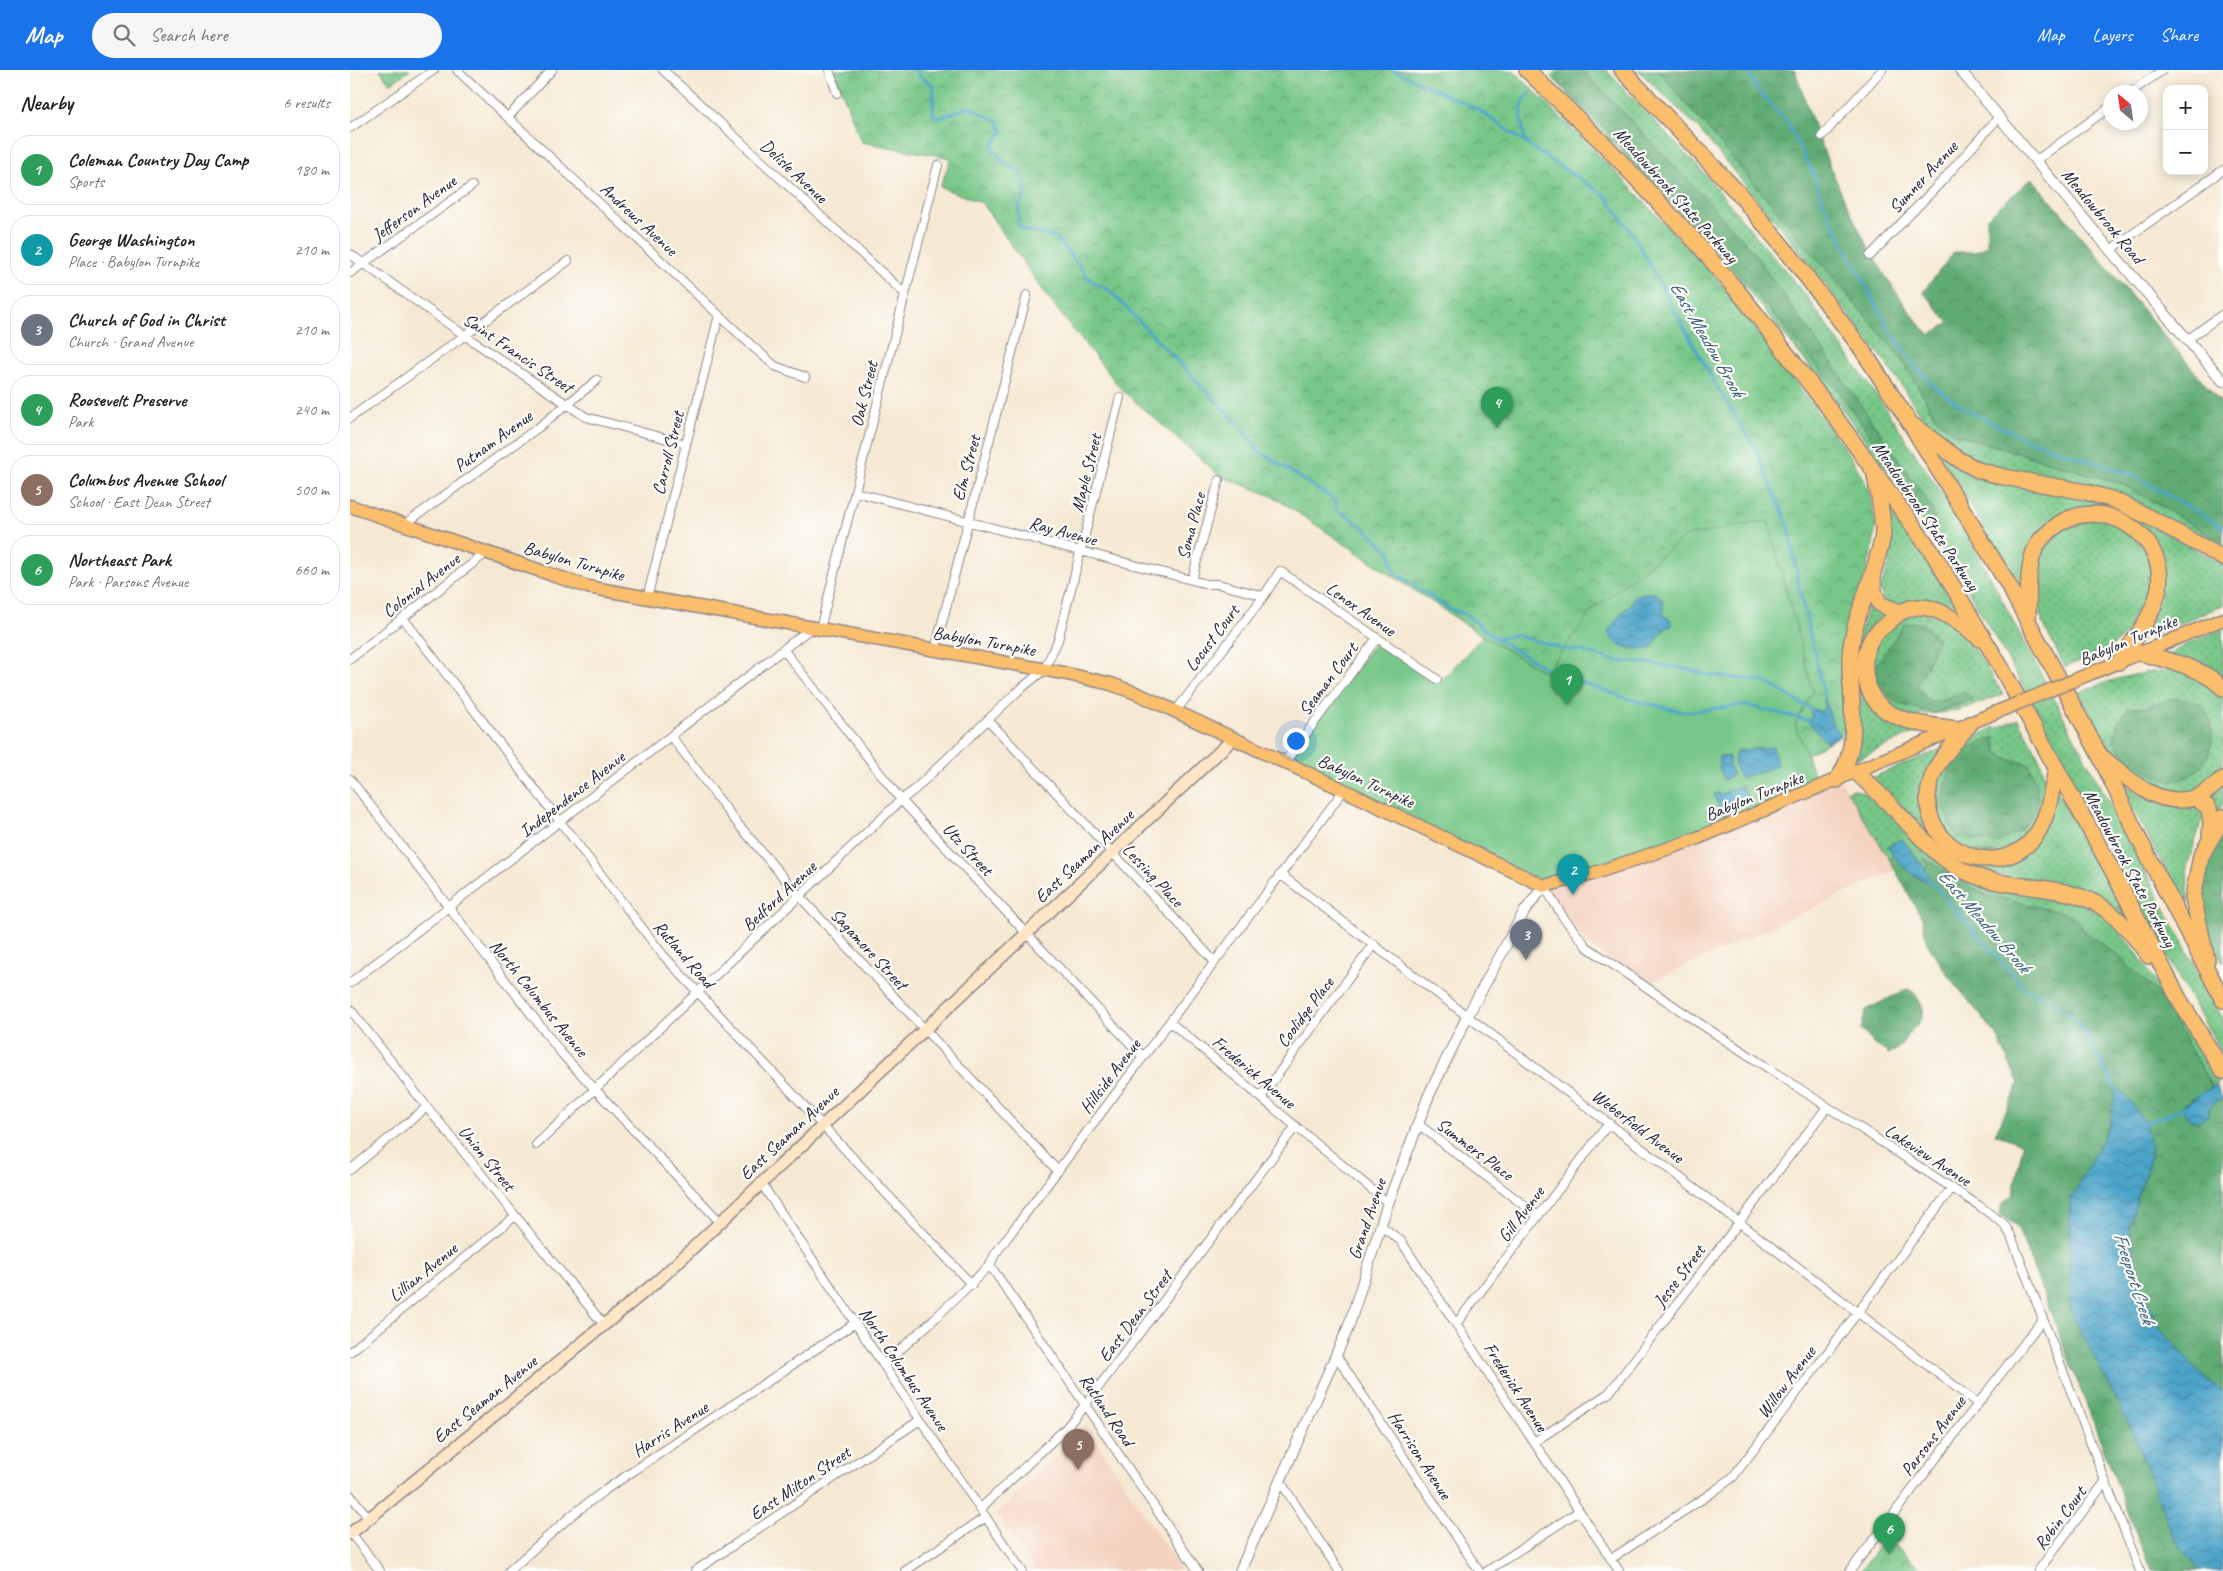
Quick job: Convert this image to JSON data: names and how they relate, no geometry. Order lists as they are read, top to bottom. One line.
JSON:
{"streets":{"highway":["Meadowbrook State Parkway"],"main road":["Babylon Turnpike","East Seaman Avenue"],"street":["Delisle Avenue","Sumner Avenue","Jefferson Avenue","Meadowbrook Road","Andrews Avenue","Saint Francis Street","Oak Street","Putnam Avenue","Carroll Street","Elm Street","Maple Street","Soma Place","Ray Avenue","Colonial Avenue","Lenox Avenue","Locust Court","Seaman Court","Independence Avenue","Utz Street","Lessing Place","Bedford Avenue","Sagamore Street","Rutland Road","North Columbus Avenue","Coolidge Place","Frederick Avenue","Hillside Avenue","Weberfield Avenue","Summers Place","Lakeview Avenue","Union Street","Gill Avenue","Grand Avenue","Lillian Avenue","Jesse Street","East Dean Street","Willow Avenue","Harris Avenue","Parsons Avenue","Harrison Avenue","East Milton Street","Robin Court"]},"crossings":[["Delisle Avenue","Oak Street"],["Sumner Avenue","Meadowbrook Road"],["Jefferson Avenue","Saint Francis Street"],["Andrews Avenue","Carroll Street"],["Saint Francis Street","Putnam Avenue"],["Saint Francis Street","Carroll Street"],["Oak Street","Ray Avenue"],["Oak Street","Babylon Turnpike"],["Oak Street","Independence Avenue"],["Putnam Avenue","Babylon Turnpike"],["Carroll Street","Babylon Turnpike"],["Elm Street","Ray Avenue"],["Elm Street","Babylon Turnpike"],["Maple Street","Ray Avenue"],["Maple Street","Babylon Turnpike"],["Maple Street","Bedford Avenue"],["Soma Place","Ray Avenue"],["Ray Avenue","Locust Court"],["Babylon Turnpike","Colonial Avenue"],["Babylon Turnpike","Locust Court"],["Babylon Turnpike","Seaman Court"],["Babylon Turnpike","Independence Avenue"],["Babylon Turnpike","East Seaman Avenue"],["Babylon Turnpike","Bedford Avenue"],["Babylon Turnpike","Hillside Avenue"],["Babylon Turnpike","Lakeview Avenue"],["Babylon Turnpike","Grand Avenue"],["Colonial Avenue","Rutland Road"],["Lenox Avenue","Locust Court"],["Lenox Avenue","Seaman Court"],["Independence Avenue","Utz Street"],["Independence Avenue","Sagamore Street"],["Independence Avenue","Rutland Road"],["Independence Avenue","North Columbus Avenue"],["Utz Street","East Seaman Avenue"],["Utz Street","Bedford Avenue"],["Utz Street","Hillside Avenue"],["East Seaman Avenue","Lessing Place"],["East Seaman Avenue","Sagamore Street"],["East Seaman Avenue","Rutland Road"],["East Seaman Avenue","North Columbus Avenue"],["East Seaman Avenue","Union Street"],["Lessing Place","Bedford Avenue"],["Lessing Place","Hillside Avenue"],["Bedford Avenue","Sagamore Street"],["Bedford Avenue","Rutland Road"],["Bedford Avenue","North Columbus Avenue"],["Sagamore Street","Hillside Avenue"],["Rutland Road","Hillside Avenue"],["Rutland Road","East Dean Street"],["North Columbus Avenue","Hillside Avenue"],["North Columbus Avenue","East Dean Street"],["North Columbus Avenue","Harris Avenue"],["North Columbus Avenue","East Milton Street"],["Coolidge Place","Frederick Avenue"],["Coolidge Place","Weberfield Avenue"],["Frederick Avenue","Hillside Avenue"],["Frederick Avenue","Gill Avenue"],["Frederick Avenue","Grand Avenue"],["Frederick Avenue","Jesse Street"],["Frederick Avenue","East Dean Street"],["Frederick Avenue","Willow Avenue"],["Hillside Avenue","Weberfield Avenue"],["Weberfield Avenue","Gill Avenue"],["Weberfield Avenue","Grand Avenue"],["Weberfield Avenue","Jesse Street"],["Weberfield Avenue","Willow Avenue"],["Weberfield Avenue","Parsons Avenue"],["Summers Place","Gill Avenue"],["Summers Place","Grand Avenue"],["Lakeview Avenue","Grand Avenue"],["Lakeview Avenue","Jesse Street"],["Lakeview Avenue","Willow Avenue"],["Lakeview Avenue","Parsons Avenue"],["Lakeview Avenue","Robin Court"],["Union Street","Lillian Avenue"],["Grand Avenue","Harrison Avenue"]],"water":["East Meadow Brook","Freeport Creek"],"north":"top left","page":{"header":"Map","search":"Search here","nav":["Map","Layers","Share"],"heading":["Nearby","6 results"],"map_buttons":["+","−"],"list":[{"mark":"1","name":"Coleman Country Day Camp","note":"Sports","value":"180 m"},{"mark":"2","name":"George Washington","note":"Place · Babylon Turnpike","value":"210 m"},{"mark":"3","name":"Church of God in Christ","note":"Church · Grand Avenue","value":"210 m"},{"mark":"4","name":"Roosevelt Preserve","note":"Park","value":"240 m"},{"mark":"5","name":"Columbus Avenue School","note":"School · East Dean Street","value":"500 m"},{"mark":"6","name":"Northeast Park","note":"Park · Parsons Avenue","value":"660 m"}],"pins":["4","1","2","3","5","6"]}}
